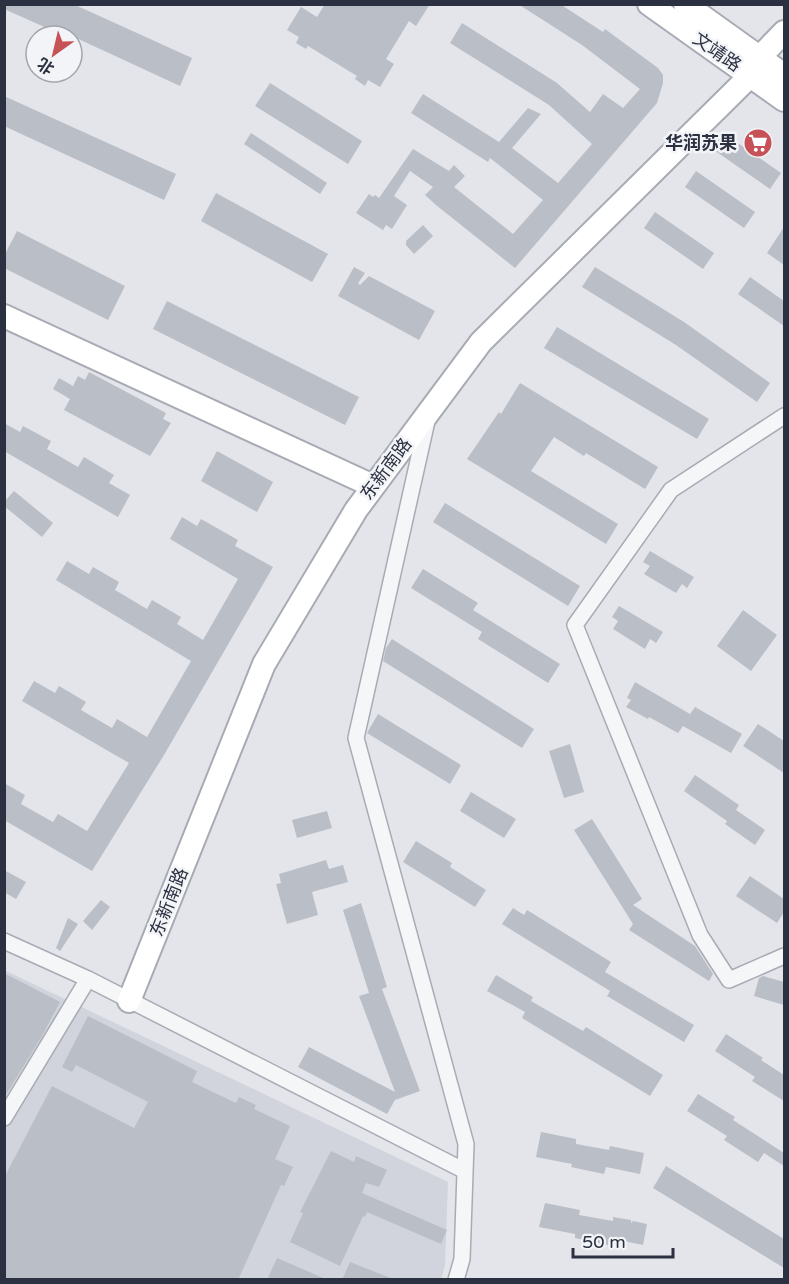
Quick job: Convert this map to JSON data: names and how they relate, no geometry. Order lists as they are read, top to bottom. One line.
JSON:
{"streets":{"main road":["文靖路","东新南路"]},"crossings":[["文靖路","东新南路"]],"places":{"supermarket":["华润苏果"]},"scale_bar":"50 m","north":"bottom left"}
